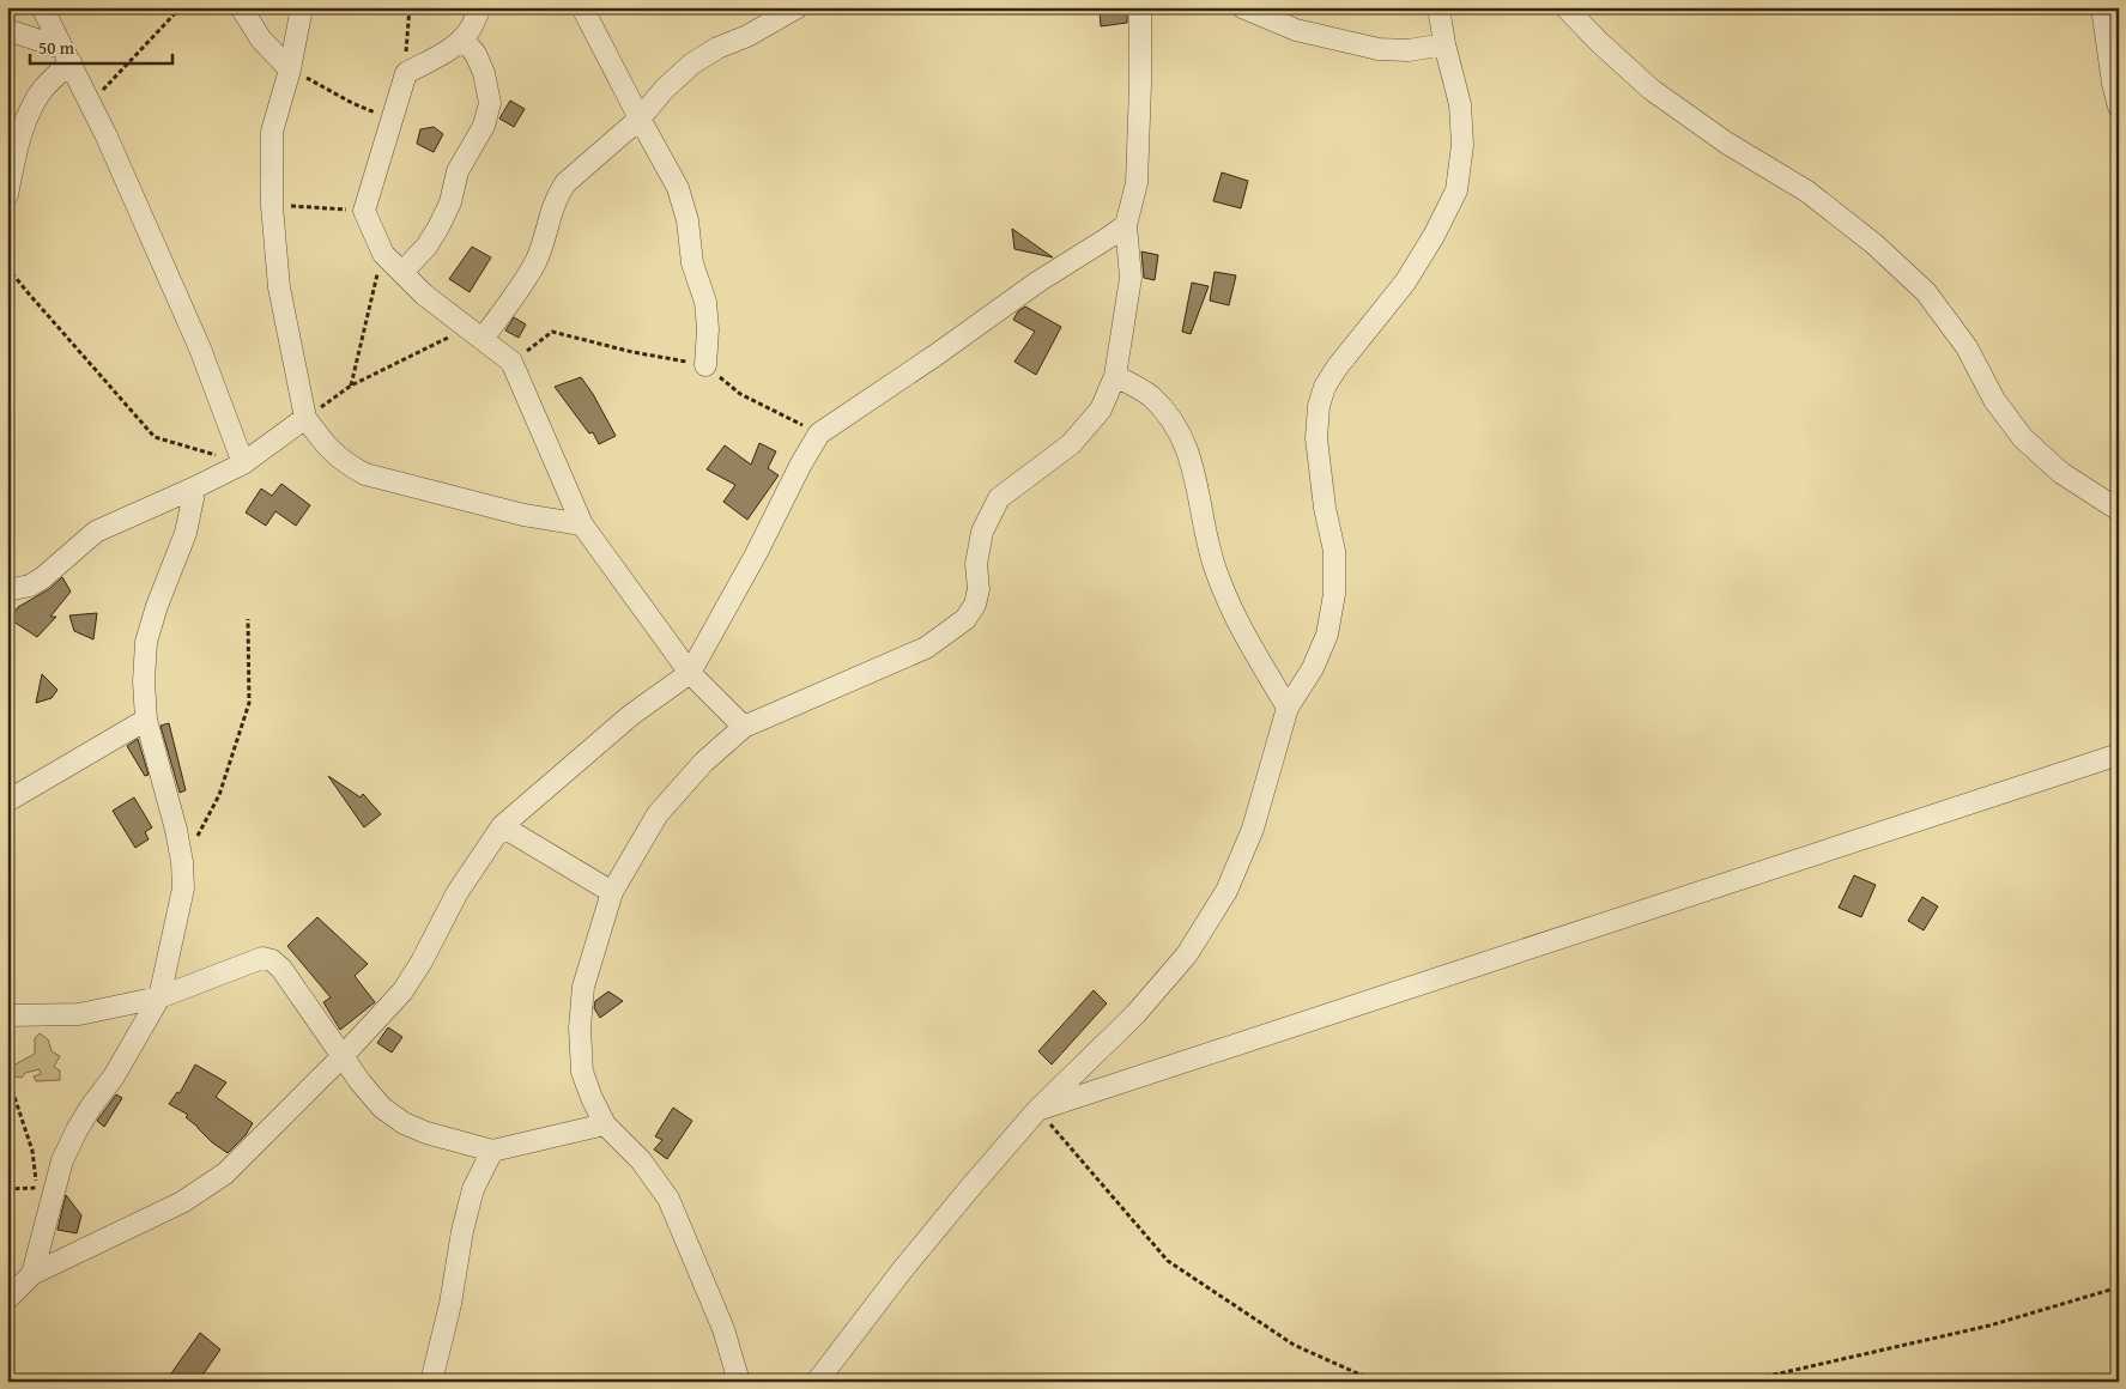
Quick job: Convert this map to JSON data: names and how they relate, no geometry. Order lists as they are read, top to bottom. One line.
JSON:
{"scale_bar":"50 m"}
